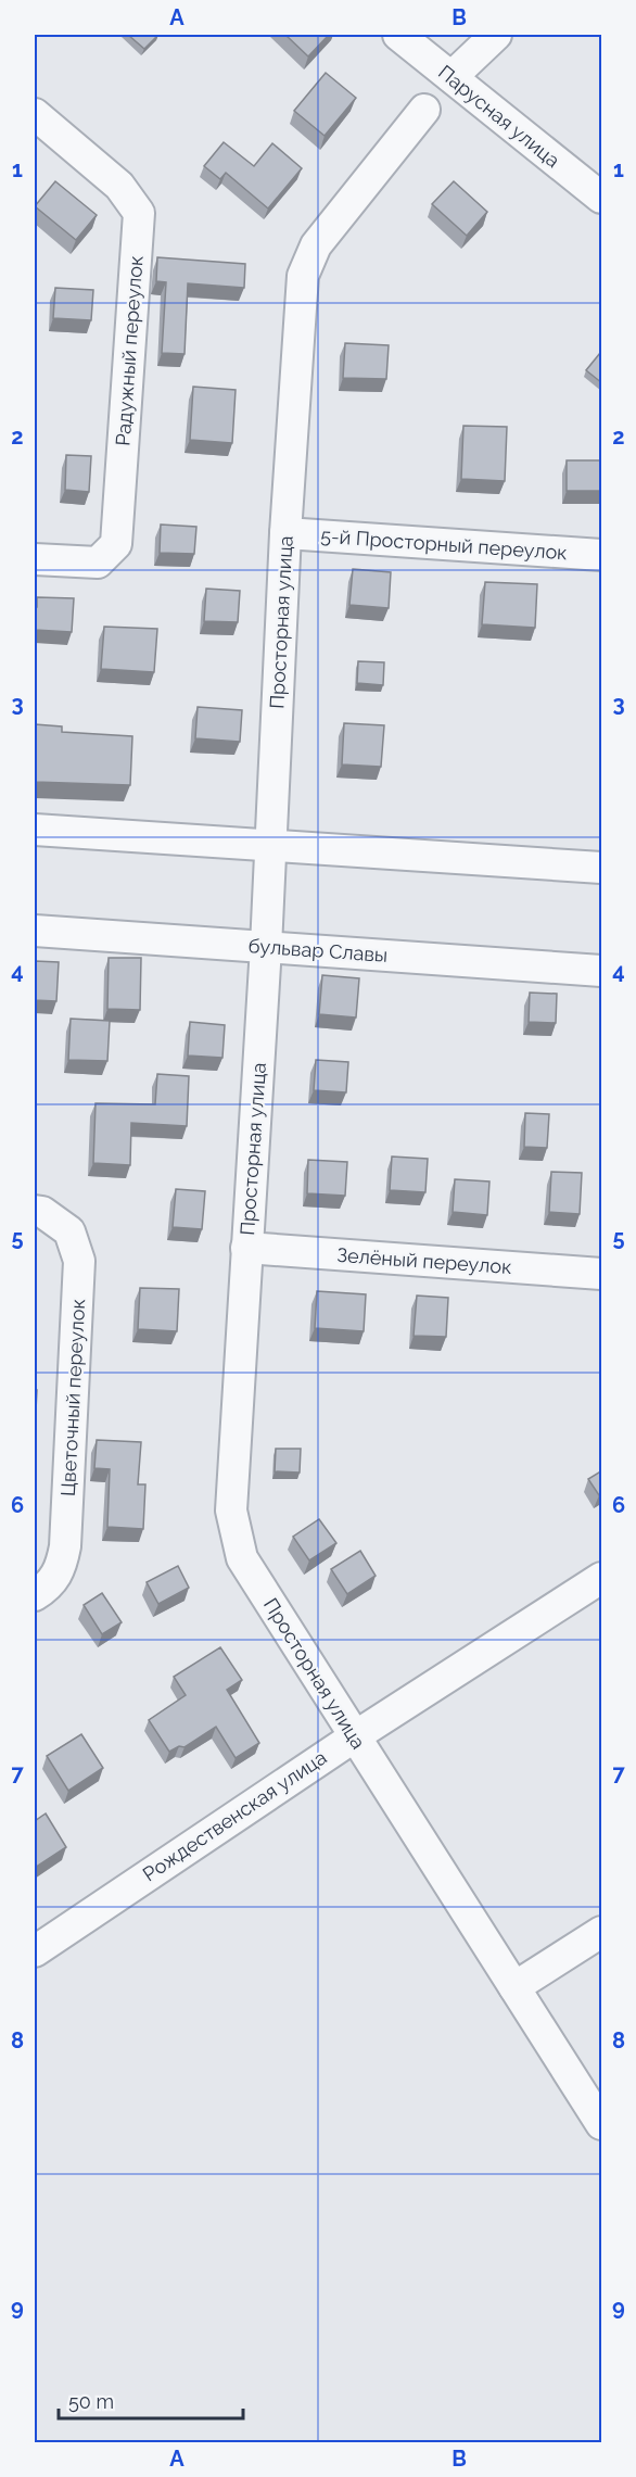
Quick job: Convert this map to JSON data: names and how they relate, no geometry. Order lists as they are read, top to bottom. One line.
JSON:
{"streets":{"street":["Парусная улица","Радужный переулок","5-й Просторный переулок","Просторная улица","бульвар Славы","Зелёный переулок","Цветочный переулок","Рождественская улица"]},"crossings":[["5-й Просторный переулок","Просторная улица"],["Просторная улица","бульвар Славы"],["Просторная улица","Зелёный переулок"],["Просторная улица","Рождественская улица"]],"scale_bar":"50 m","grid":{"columns":["A","B"],"rows":["1","2","3","4","5","6","7","8","9"]}}
